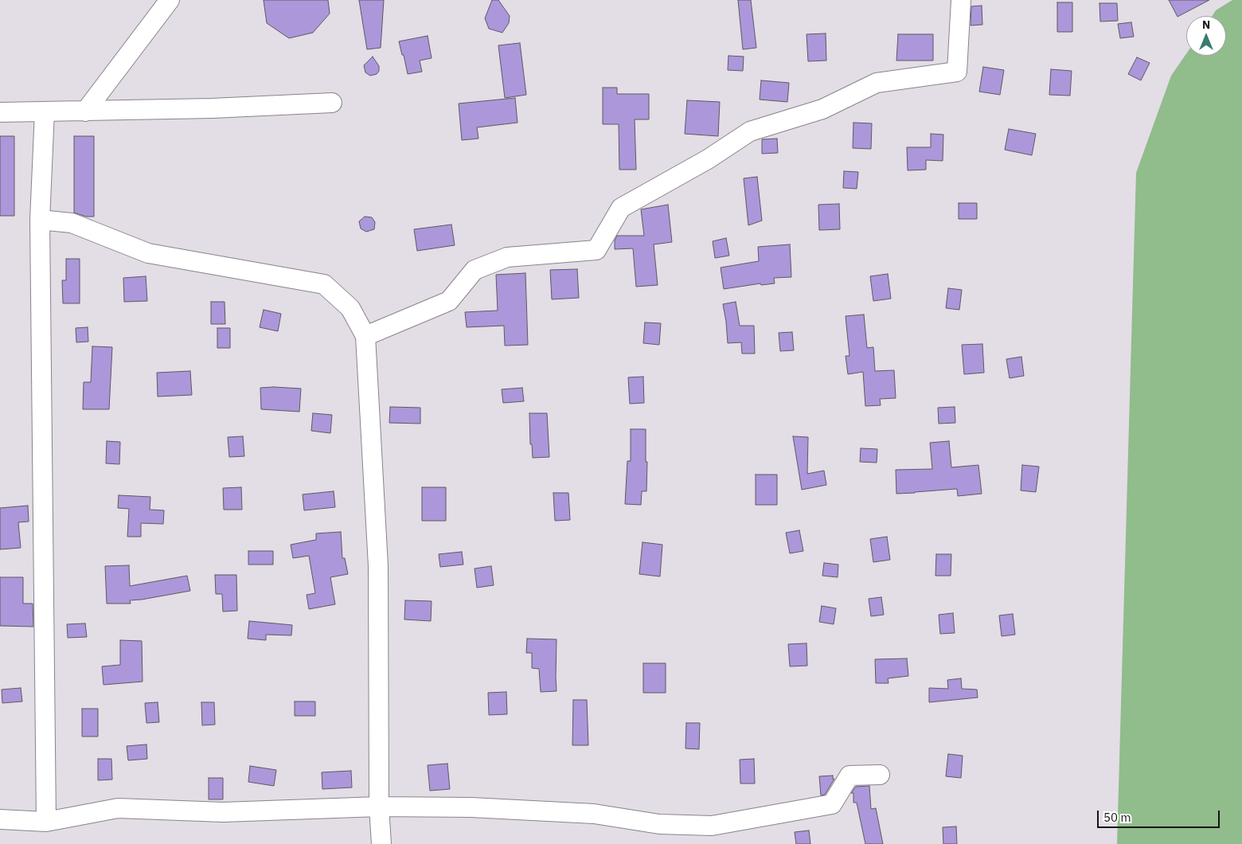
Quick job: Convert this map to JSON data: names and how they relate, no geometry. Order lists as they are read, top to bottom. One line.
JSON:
{"scale_bar":"50 m","north":"top"}
